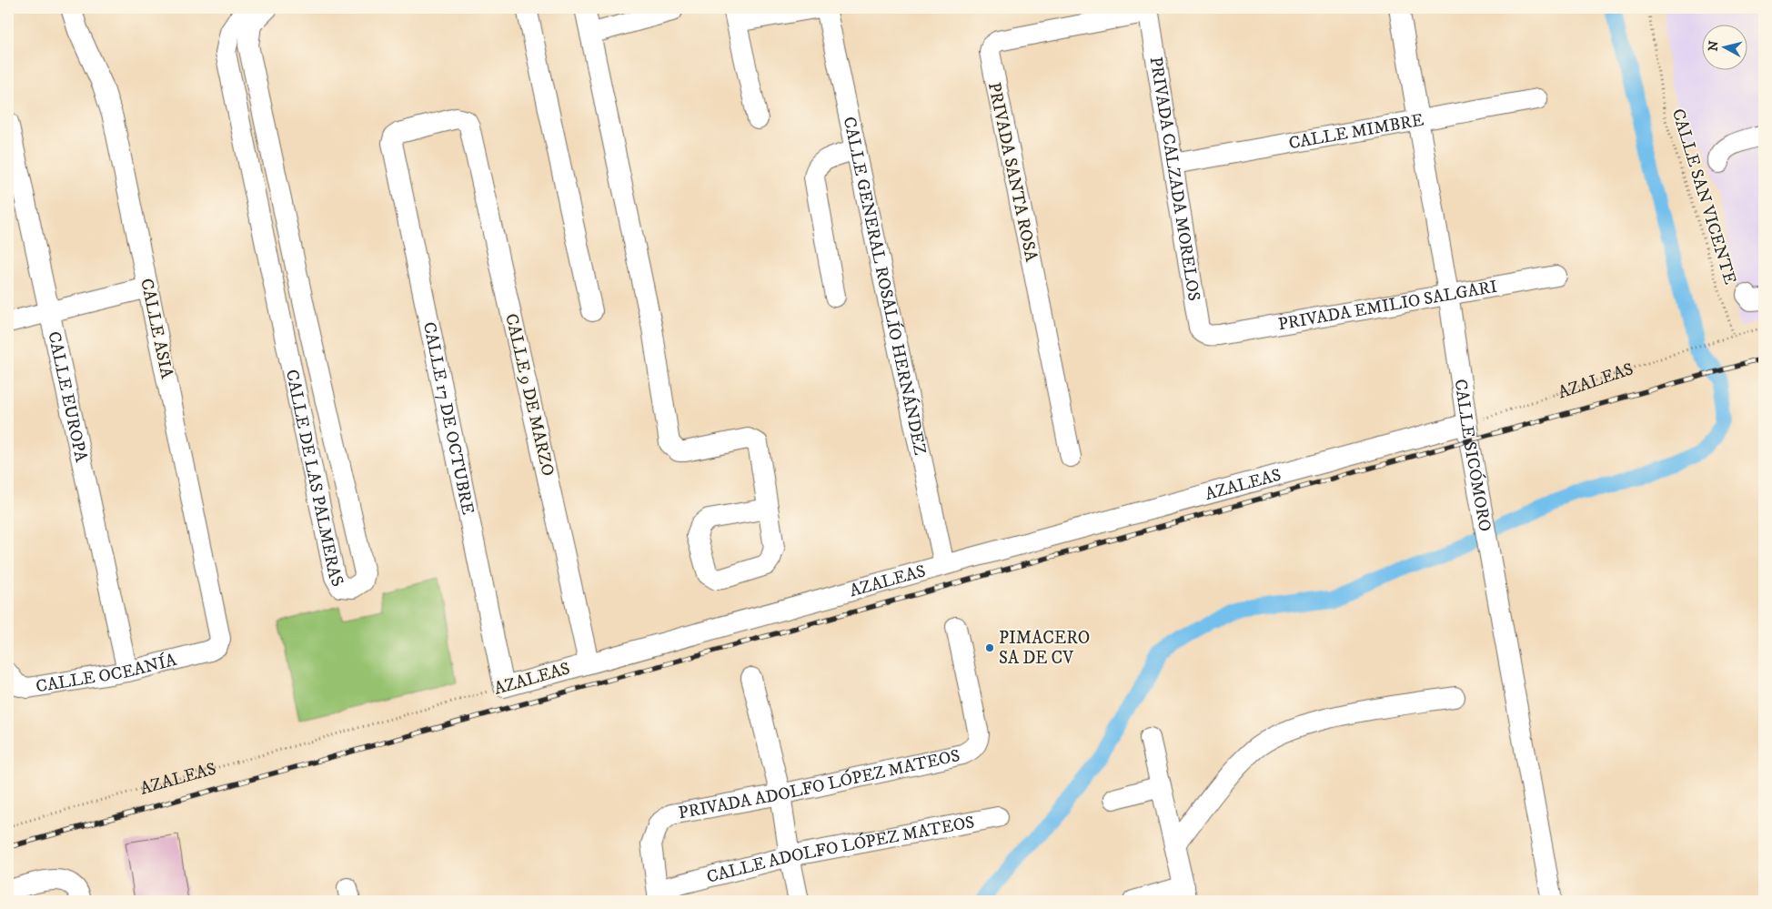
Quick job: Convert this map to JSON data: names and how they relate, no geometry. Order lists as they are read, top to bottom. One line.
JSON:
{"streets":{"street":["CALLE MIMBRE","PRIVADA SANTA ROSA","PRIVADA CALZADA MORELOS","CALLE GENERAL ROSALÍO HERNÁNDEZ","PRIVADA EMILIO SALGARI","CALLE ASIA","AZALEAS","CALLE 9 DE MARZO","CALLE EUROPA","CALLE 17 DE OCTUBRE","CALLE SICÓMORO","CALLE DE LAS PALMERAS","CALLE OCEANÍA","PRIVADA ADOLFO LÓPEZ MATEOS","CALLE ADOLFO LÓPEZ MATEOS"],"path":["CALLE SAN VICENTE"]},"crossings":[["CALLE MIMBRE","PRIVADA CALZADA MORELOS"],["CALLE MIMBRE","CALLE SICÓMORO"],["PRIVADA SANTA ROSA","PRIVADA CALZADA MORELOS"],["PRIVADA CALZADA MORELOS","PRIVADA EMILIO SALGARI"],["CALLE SAN VICENTE","AZALEAS"],["CALLE GENERAL ROSALÍO HERNÁNDEZ","AZALEAS"],["PRIVADA EMILIO SALGARI","CALLE SICÓMORO"],["CALLE ASIA","CALLE OCEANÍA"],["AZALEAS","CALLE 9 DE MARZO"],["AZALEAS","CALLE 17 DE OCTUBRE"],["AZALEAS","CALLE SICÓMORO"],["CALLE 9 DE MARZO","CALLE 17 DE OCTUBRE"],["CALLE EUROPA","CALLE OCEANÍA"],["PRIVADA ADOLFO LÓPEZ MATEOS","CALLE ADOLFO LÓPEZ MATEOS"]],"places":["PIMACERO SA DE CV"],"north":"left"}
